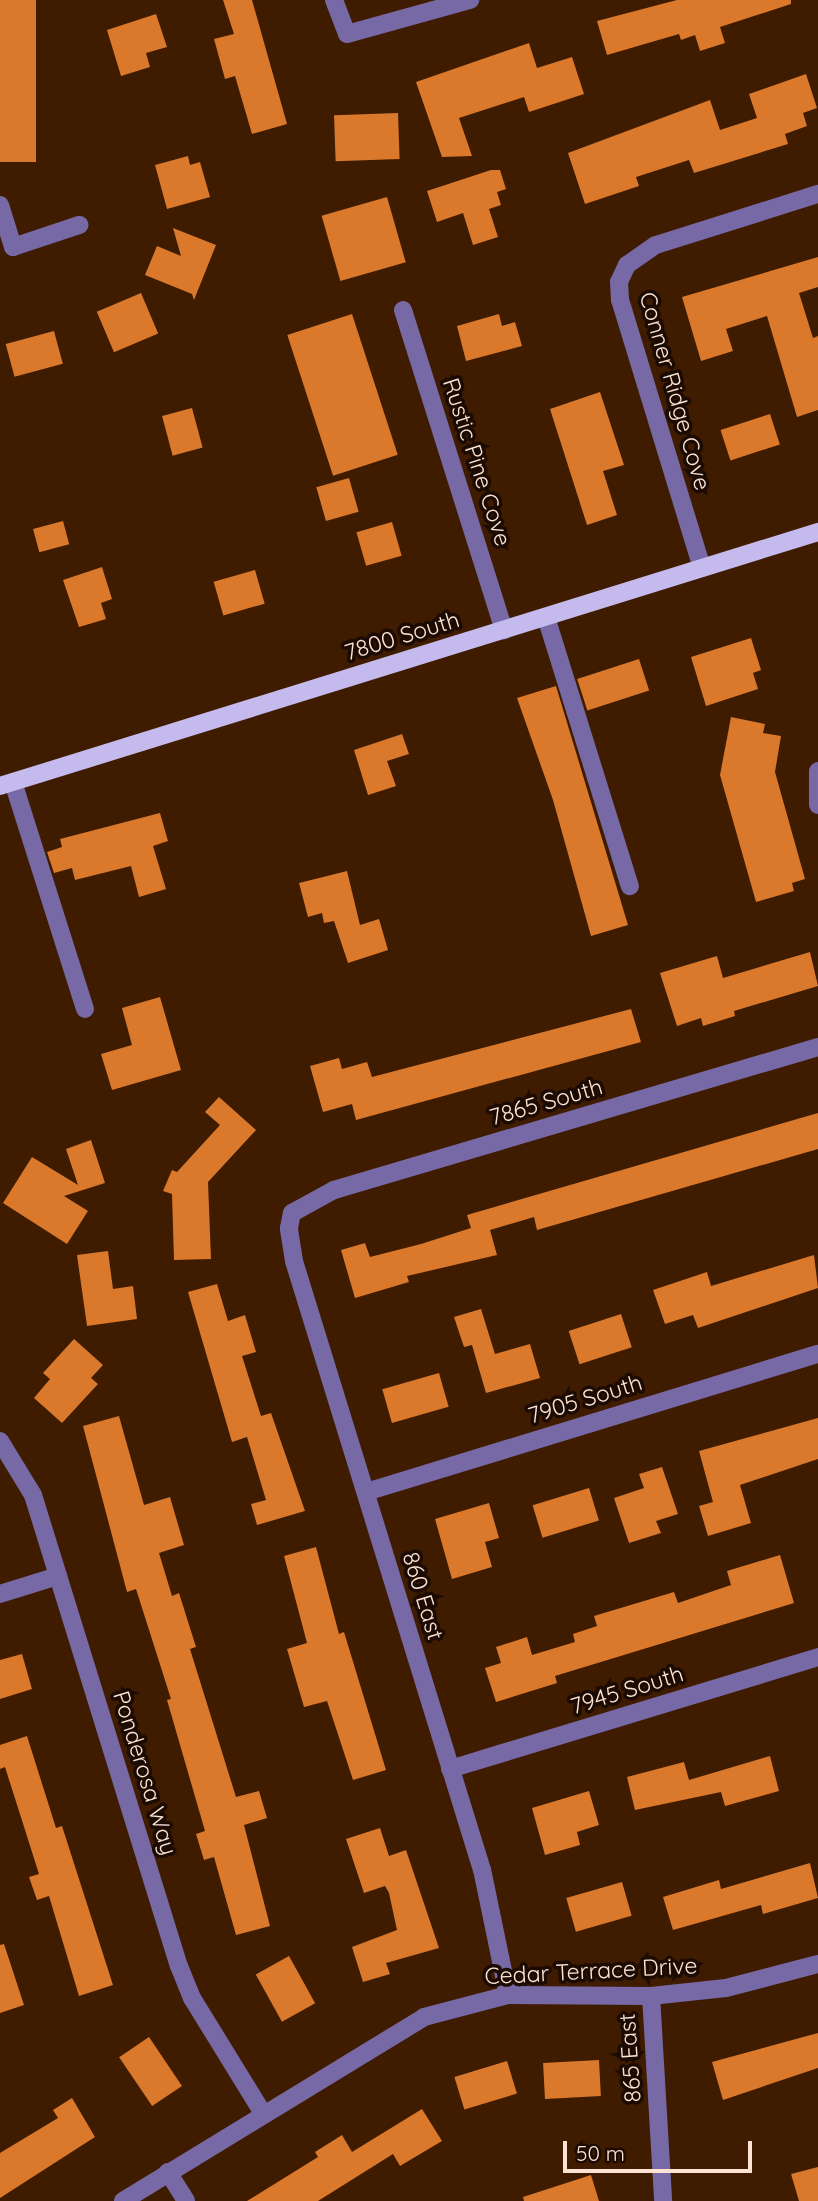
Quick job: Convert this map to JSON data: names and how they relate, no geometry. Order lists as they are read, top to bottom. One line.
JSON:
{"streets":{"main road":["7800 South"],"street":["Conner Ridge Cove","Rustic Pine Cove","7865 South","7905 South","860 East","7945 South","Ponderosa Way","Cedar Terrace Drive","865 East"]},"crossings":[["Conner Ridge Cove","7800 South"],["Rustic Pine Cove","7800 South"],["7865 South","860 East"],["7905 South","860 East"],["860 East","7945 South"],["860 East","Cedar Terrace Drive"],["Ponderosa Way","Cedar Terrace Drive"],["Cedar Terrace Drive","865 East"]],"scale_bar":"50 m"}
